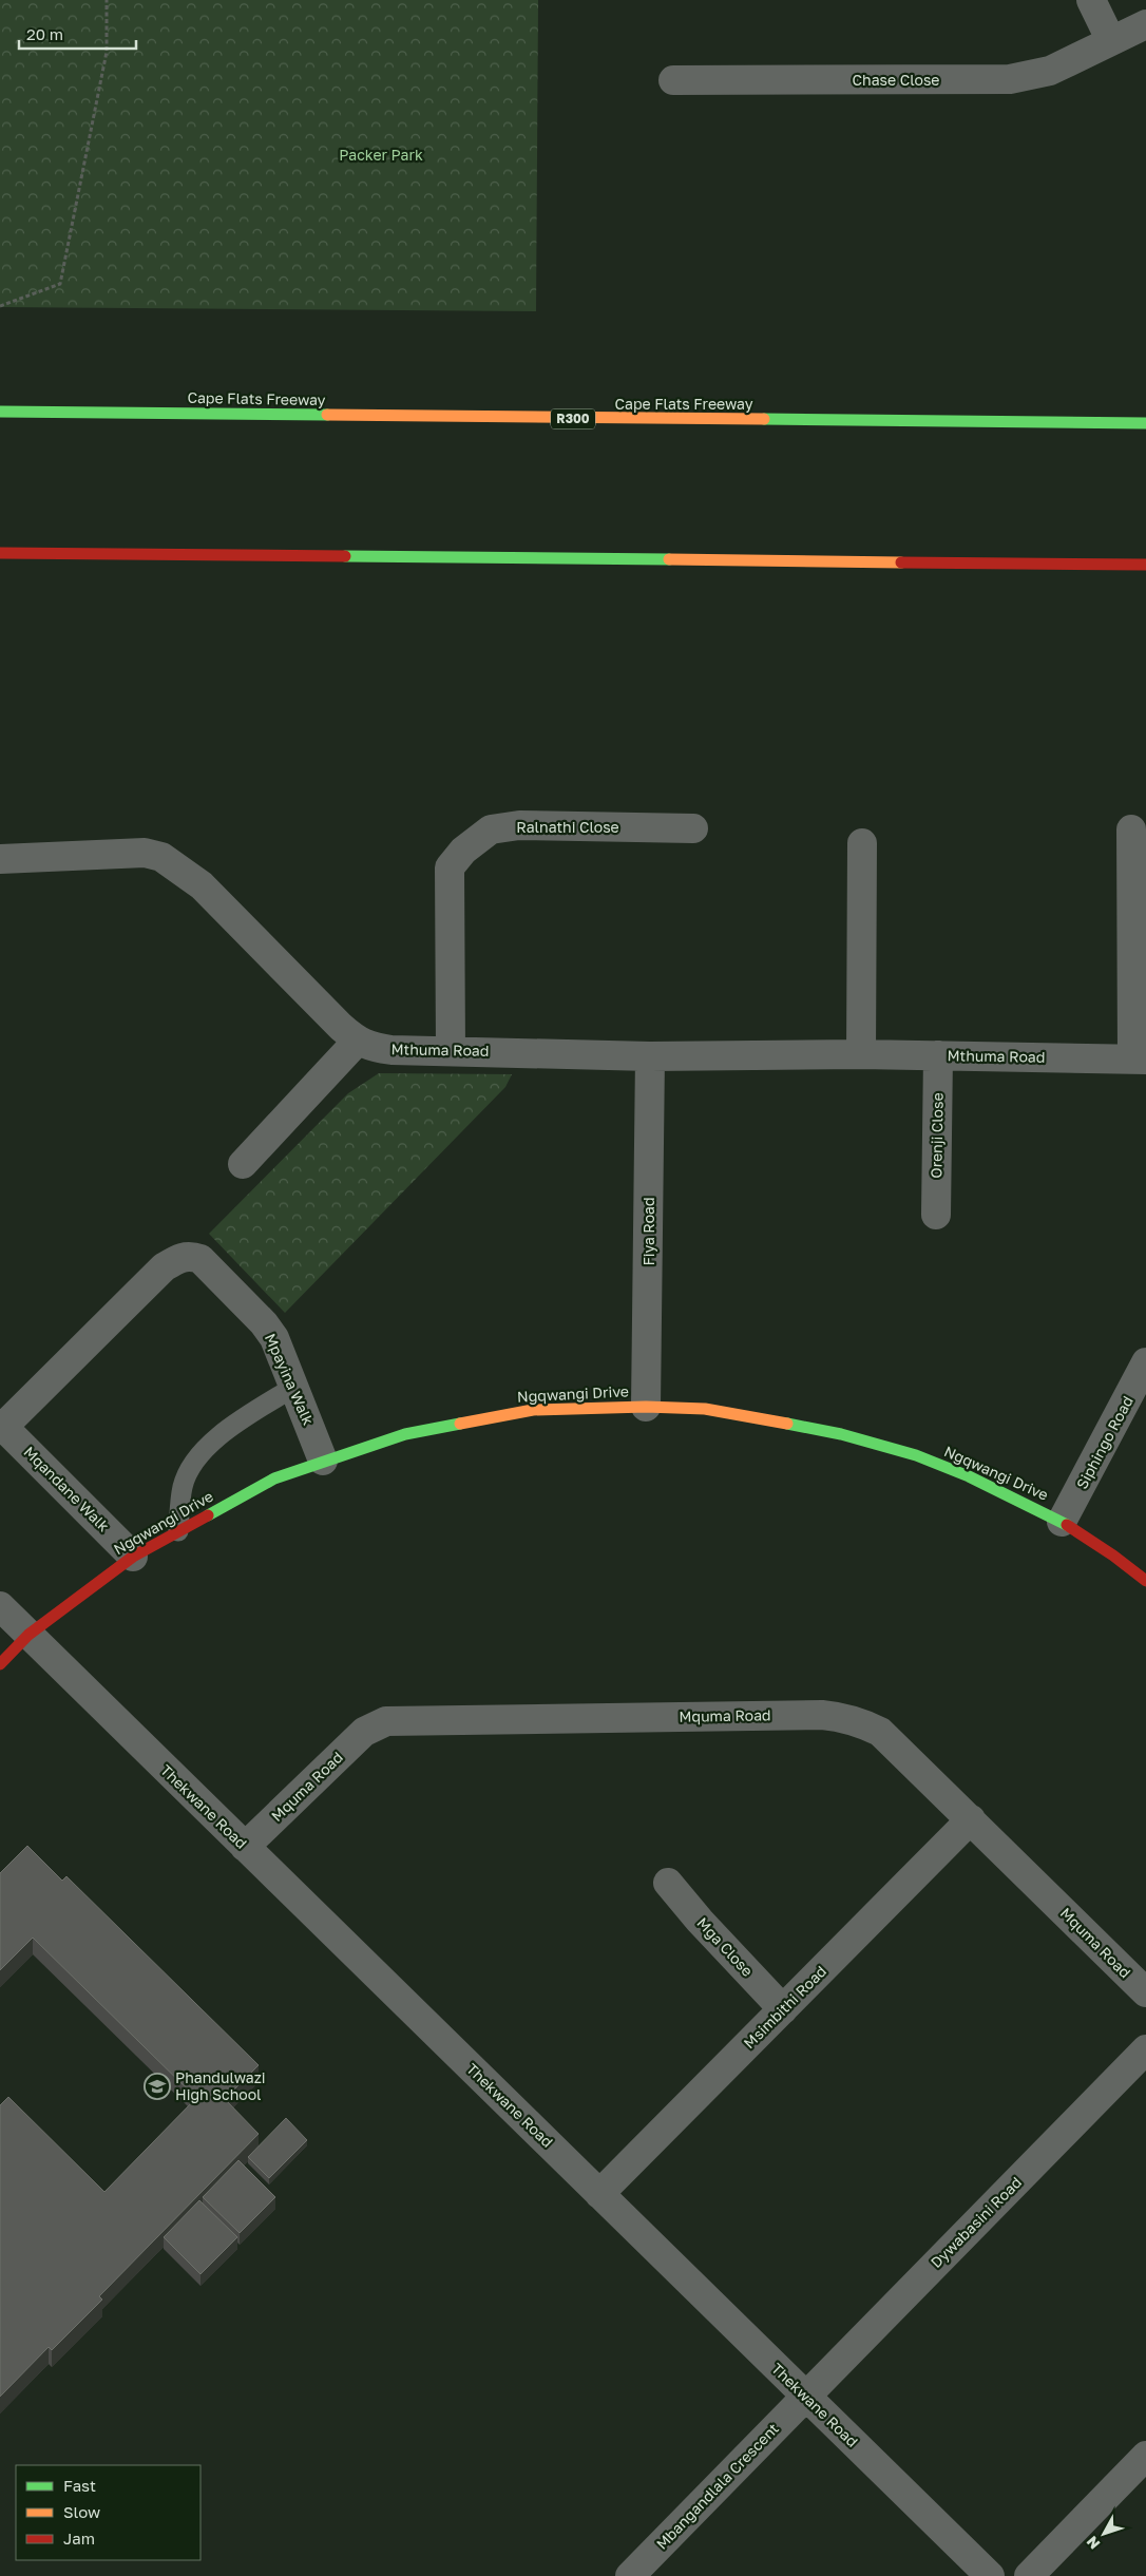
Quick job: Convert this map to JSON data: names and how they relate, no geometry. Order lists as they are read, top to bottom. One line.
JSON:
{"streets":{"main road":["Cape Flats Freeway","R300","Ngqwangi Drive"],"street":["Chase Close","Ralnathi Close","Mthuma Road","Orenji Close","Fiya Road","Mpayina Walk","Siphingo Road","Mqandane Walk","Mquma Road","Thekwane Road","Mga Close","Msimbithi Road","Dywabasini Road","Mbangandlala Crescent"]},"crossings":[["Ralnathi Close","Mthuma Road"],["Mthuma Road","Orenji Close"],["Mthuma Road","Fiya Road"],["Fiya Road","Ngqwangi Drive"],["Mpayina Walk","Ngqwangi Drive"],["Mpayina Walk","Mqandane Walk"],["Ngqwangi Drive","Siphingo Road"],["Ngqwangi Drive","Mqandane Walk"],["Ngqwangi Drive","Thekwane Road"],["Mquma Road","Thekwane Road"],["Mquma Road","Msimbithi Road"],["Thekwane Road","Msimbithi Road"],["Thekwane Road","Dywabasini Road"],["Thekwane Road","Mbangandlala Crescent"],["Mga Close","Msimbithi Road"],["Dywabasini Road","Mbangandlala Crescent"]],"parks":["Packer Park"],"places":{"school or university":["Phandulwazi High School"]},"legend":["Fast","Slow","Jam"],"scale_bar":"20 m","north":"bottom left"}
